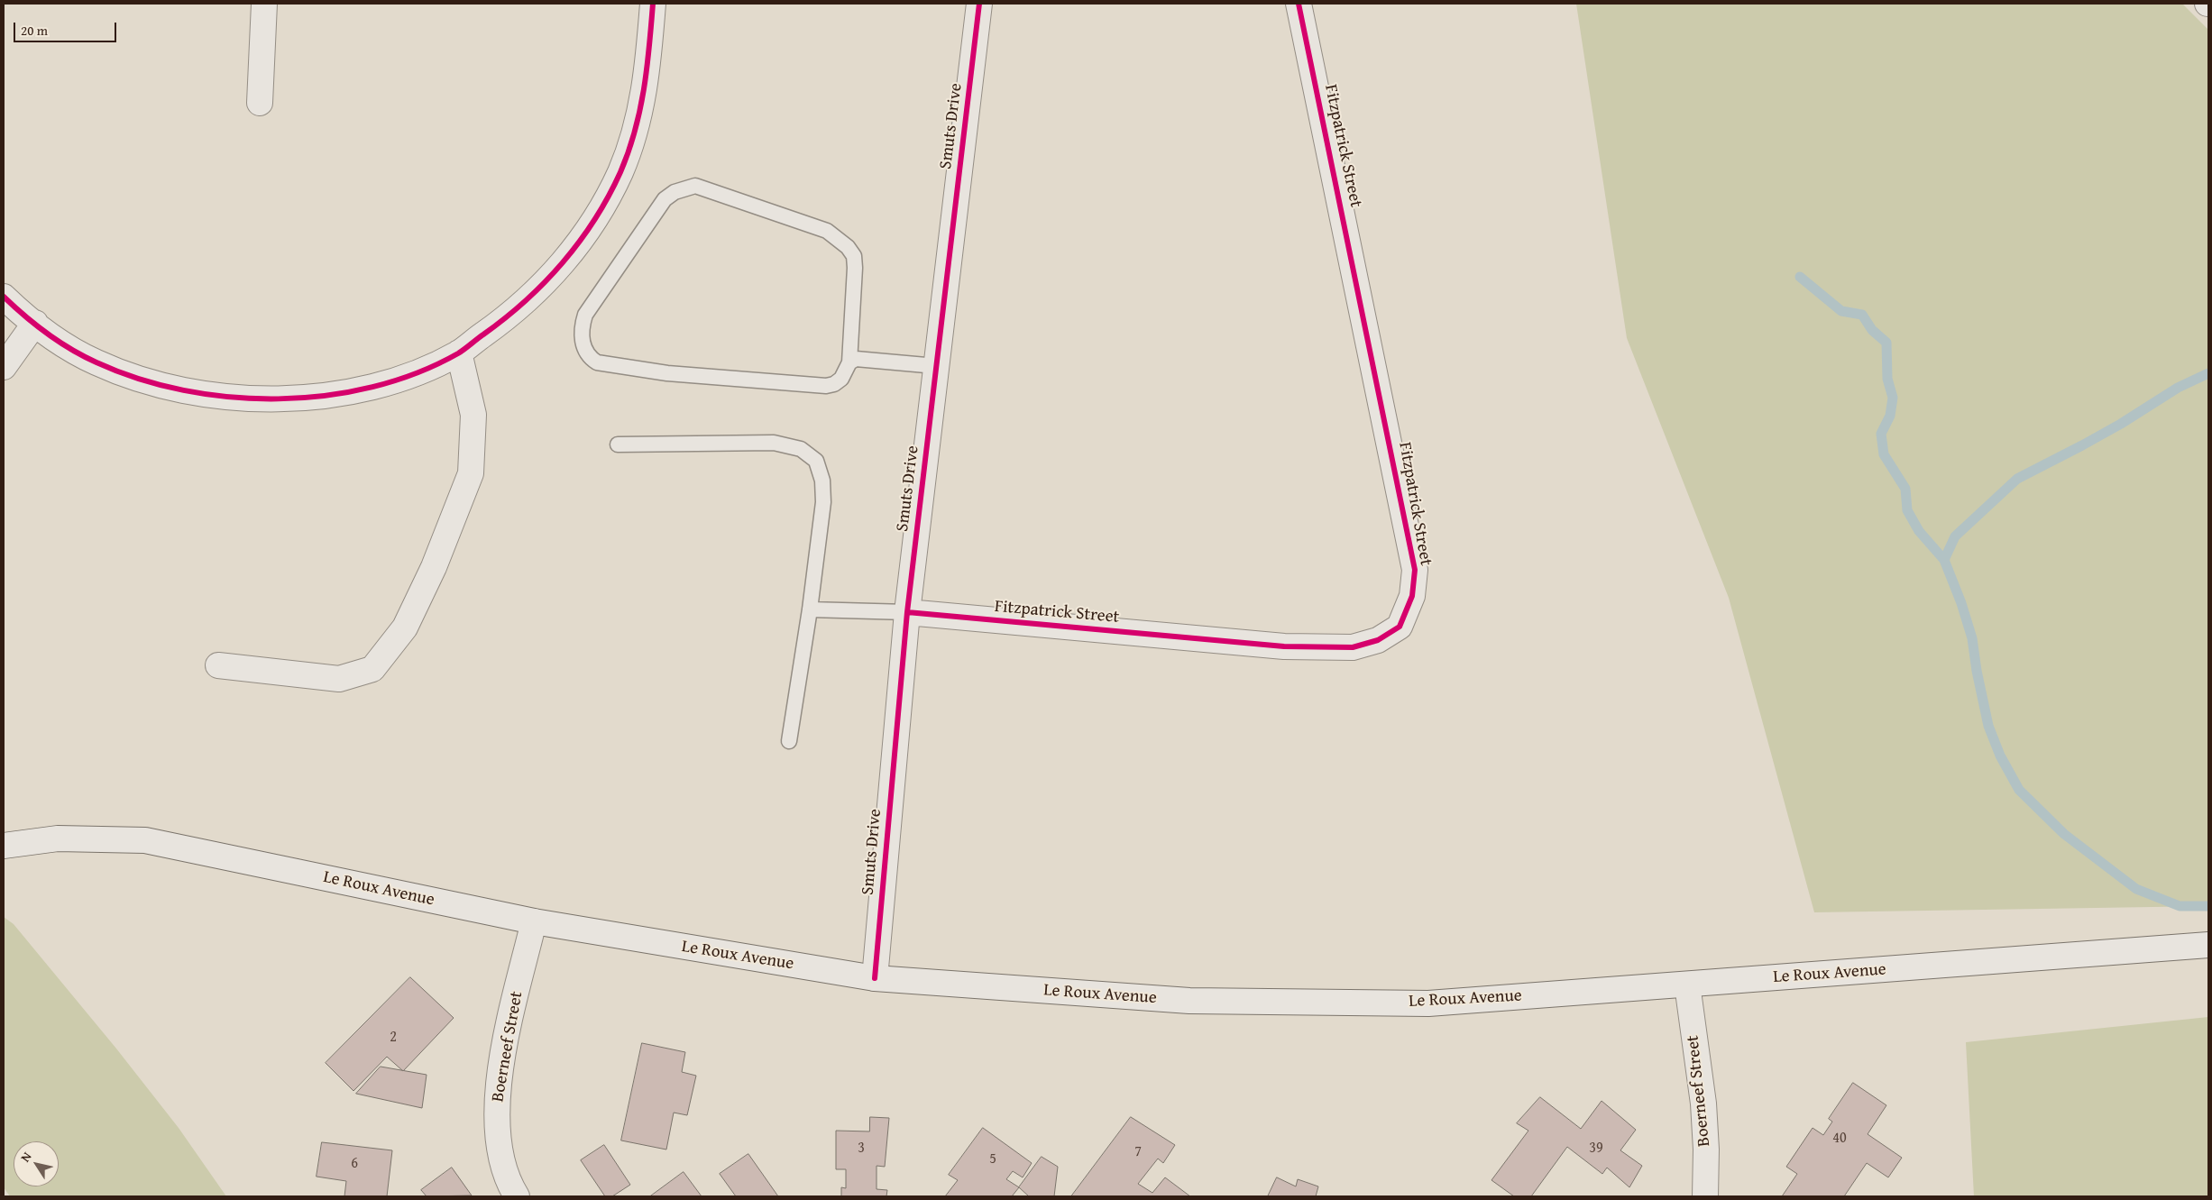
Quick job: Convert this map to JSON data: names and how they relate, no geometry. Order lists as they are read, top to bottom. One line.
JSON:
{"streets":{"street":["Smuts Drive","Fitzpatrick Street","Le Roux Avenue","Boerneef Street"]},"crossings":[["Smuts Drive","Fitzpatrick Street"],["Smuts Drive","Le Roux Avenue"],["Le Roux Avenue","Boerneef Street"]],"house_numbers":["2","40","3","39","7","5","6"],"scale_bar":"20 m","north":"top left"}
